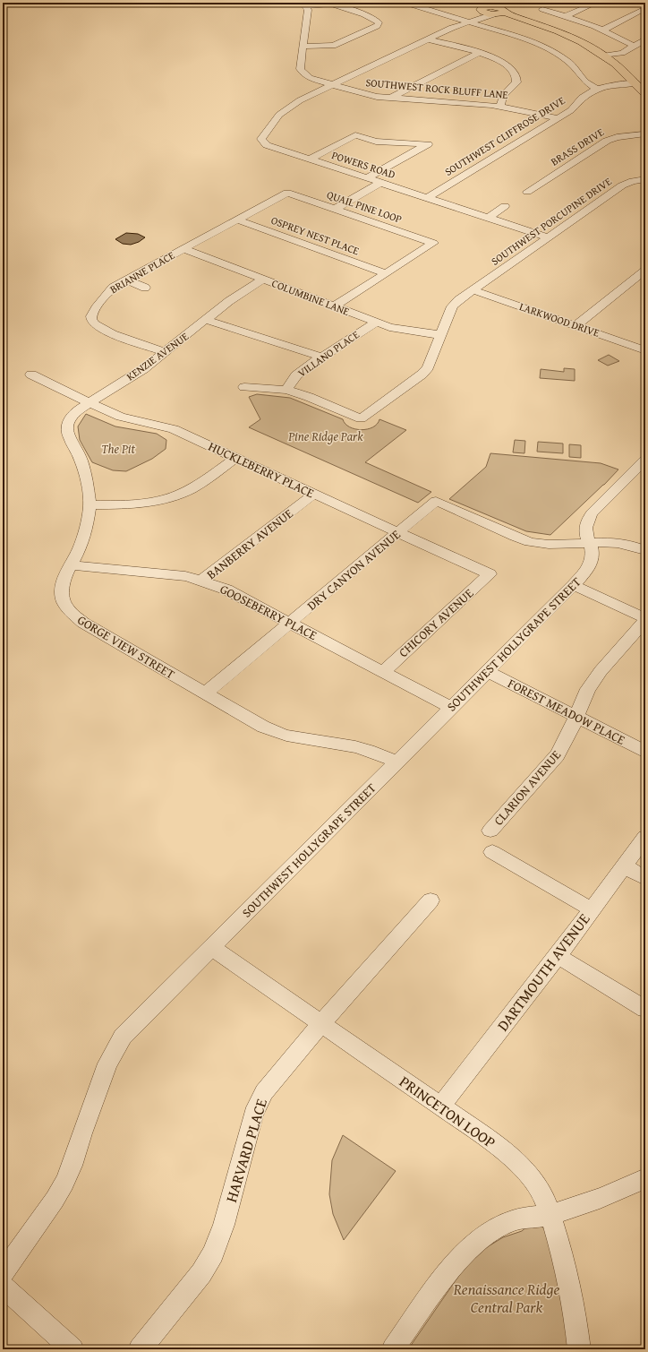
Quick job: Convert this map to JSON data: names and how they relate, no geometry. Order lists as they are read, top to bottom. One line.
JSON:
{"streets":{"street":["SOUTHWEST ROCK BLUFF LANE","SOUTHWEST CLIFFROSE DRIVE","BRASS DRIVE","POWERS ROAD","QUAIL PINE LOOP","SOUTHWEST PORCUPINE DRIVE","OSPREY NEST PLACE","BRIANNE PLACE","COLUMBINE LANE","LARKWOOD DRIVE","VILLANO PLACE","KENZIE AVENUE","HUCKLEBERRY PLACE","BANBERRY AVENUE","DRY CANYON AVENUE","GOOSEBERRY PLACE","CHICORY AVENUE","SOUTHWEST HOLLYGRAPE STREET","GORGE VIEW STREET","FOREST MEADOW PLACE","CLARION AVENUE","DARTMOUTH AVENUE","PRINCETON LOOP","HARVARD PLACE"]},"crossings":[["SOUTHWEST ROCK BLUFF LANE","SOUTHWEST CLIFFROSE DRIVE"],["SOUTHWEST ROCK BLUFF LANE","POWERS ROAD"],["SOUTHWEST CLIFFROSE DRIVE","POWERS ROAD"],["POWERS ROAD","SOUTHWEST PORCUPINE DRIVE"],["QUAIL PINE LOOP","OSPREY NEST PLACE"],["QUAIL PINE LOOP","BRIANNE PLACE"],["QUAIL PINE LOOP","COLUMBINE LANE"],["SOUTHWEST PORCUPINE DRIVE","COLUMBINE LANE"],["SOUTHWEST PORCUPINE DRIVE","LARKWOOD DRIVE"],["SOUTHWEST PORCUPINE DRIVE","VILLANO PLACE"],["BRIANNE PLACE","COLUMBINE LANE"],["BRIANNE PLACE","KENZIE AVENUE"],["COLUMBINE LANE","VILLANO PLACE"],["COLUMBINE LANE","KENZIE AVENUE"],["KENZIE AVENUE","HUCKLEBERRY PLACE"],["KENZIE AVENUE","GORGE VIEW STREET"],["HUCKLEBERRY PLACE","BANBERRY AVENUE"],["HUCKLEBERRY PLACE","DRY CANYON AVENUE"],["HUCKLEBERRY PLACE","CHICORY AVENUE"],["HUCKLEBERRY PLACE","GORGE VIEW STREET"],["BANBERRY AVENUE","GOOSEBERRY PLACE"],["DRY CANYON AVENUE","GOOSEBERRY PLACE"],["DRY CANYON AVENUE","SOUTHWEST HOLLYGRAPE STREET"],["DRY CANYON AVENUE","GORGE VIEW STREET"],["GOOSEBERRY PLACE","CHICORY AVENUE"],["GOOSEBERRY PLACE","SOUTHWEST HOLLYGRAPE STREET"],["GOOSEBERRY PLACE","GORGE VIEW STREET"],["SOUTHWEST HOLLYGRAPE STREET","GORGE VIEW STREET"],["SOUTHWEST HOLLYGRAPE STREET","FOREST MEADOW PLACE"],["SOUTHWEST HOLLYGRAPE STREET","PRINCETON LOOP"],["FOREST MEADOW PLACE","CLARION AVENUE"],["DARTMOUTH AVENUE","PRINCETON LOOP"],["PRINCETON LOOP","HARVARD PLACE"]],"parks":["Pine Ridge Park","The Pit","Renaissance Ridge Central Park"]}
